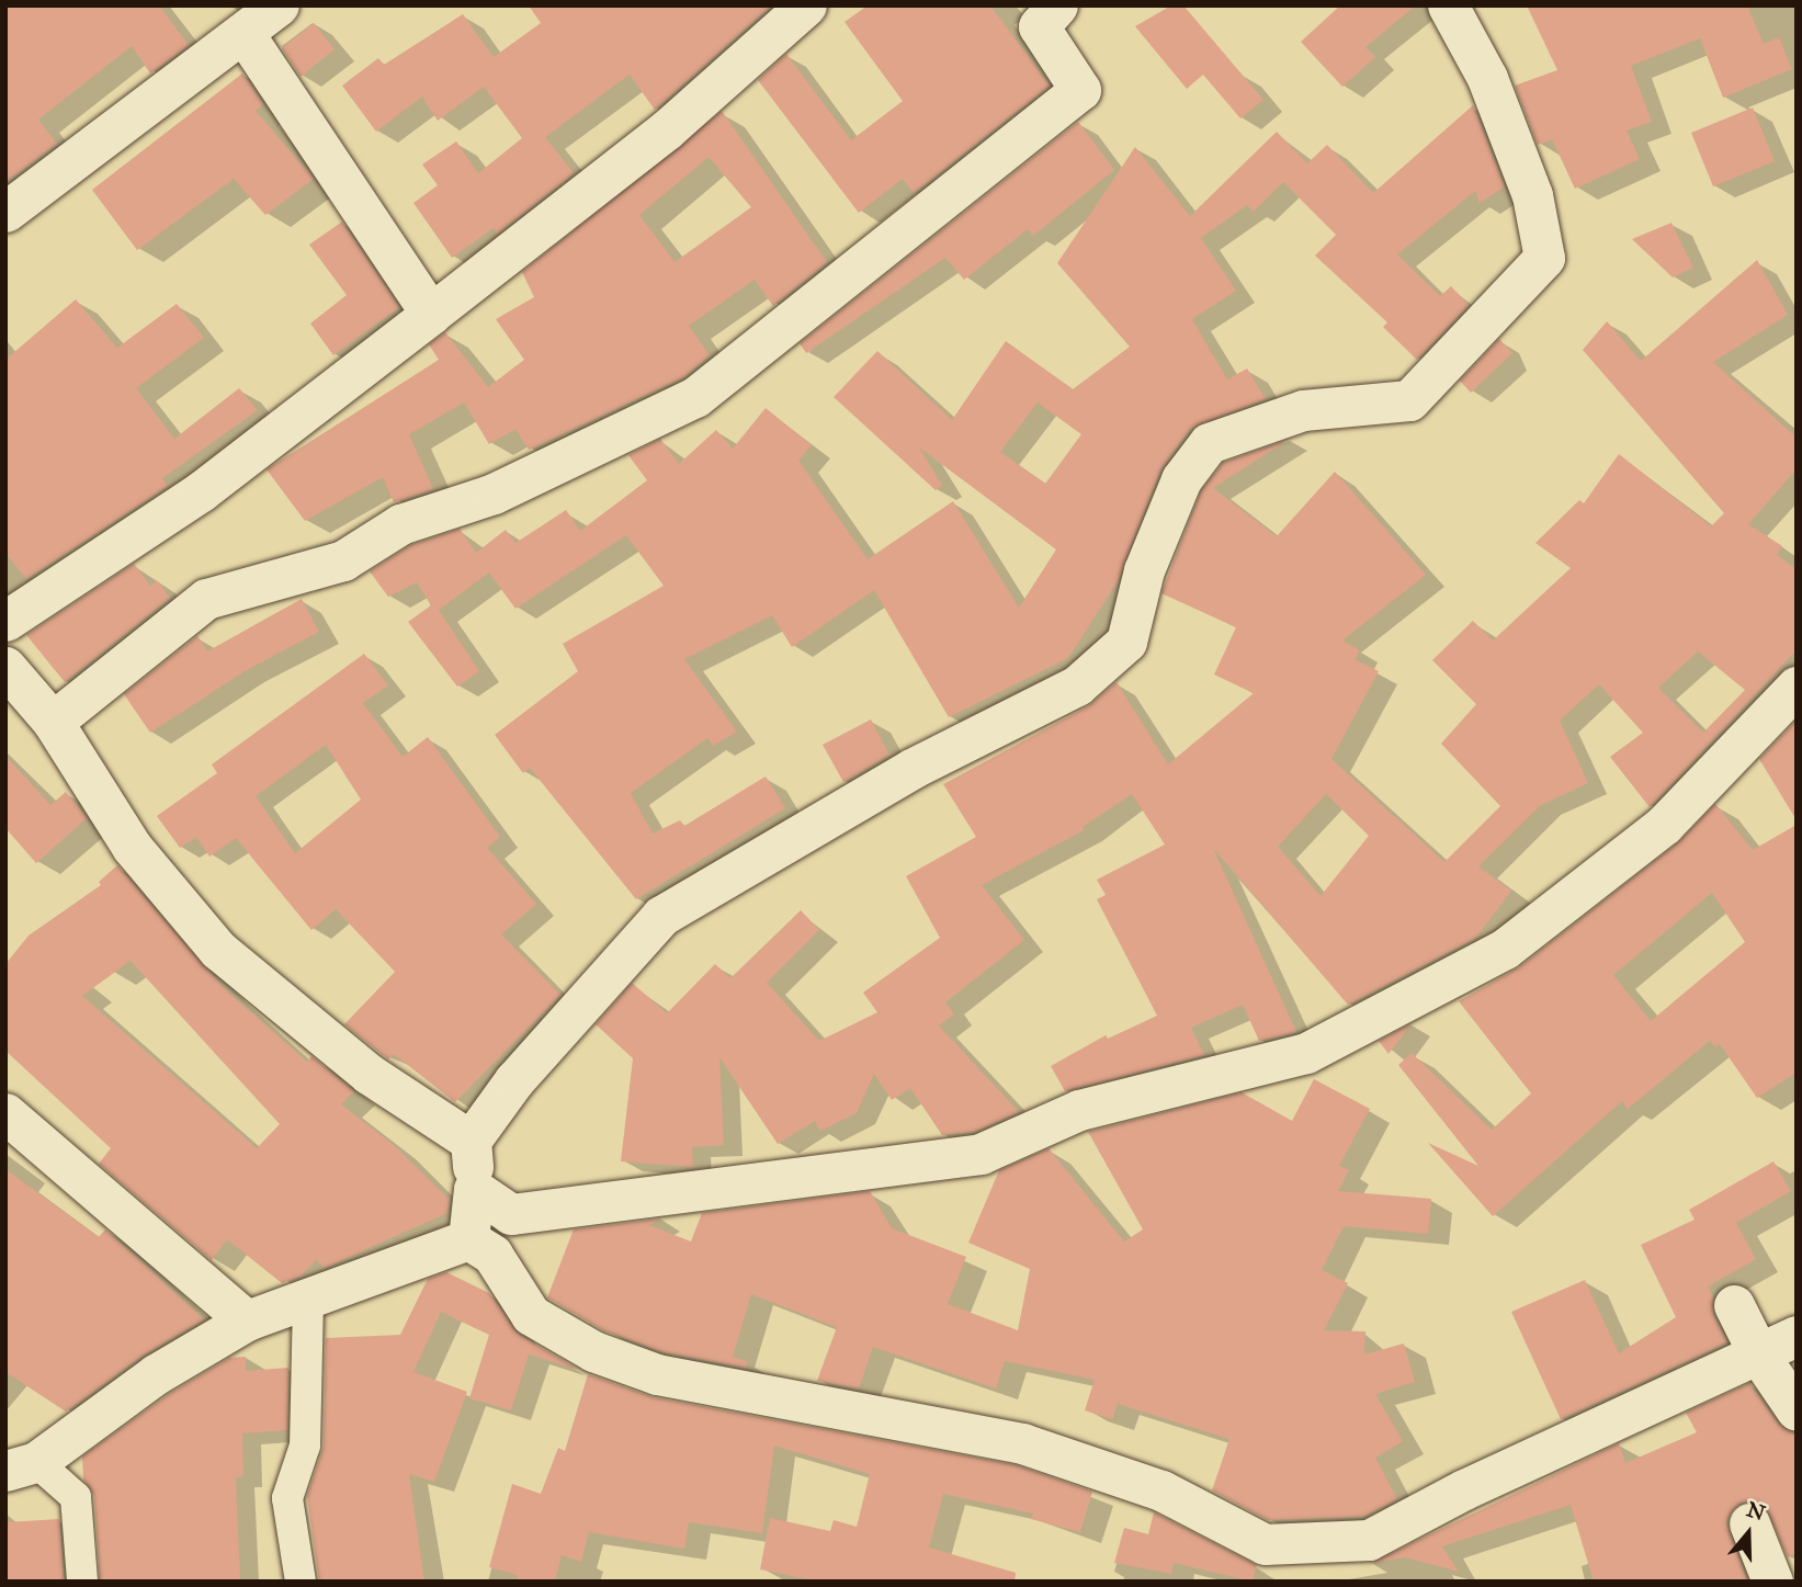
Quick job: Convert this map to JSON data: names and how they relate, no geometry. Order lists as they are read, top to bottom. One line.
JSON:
{"north":"top"}
